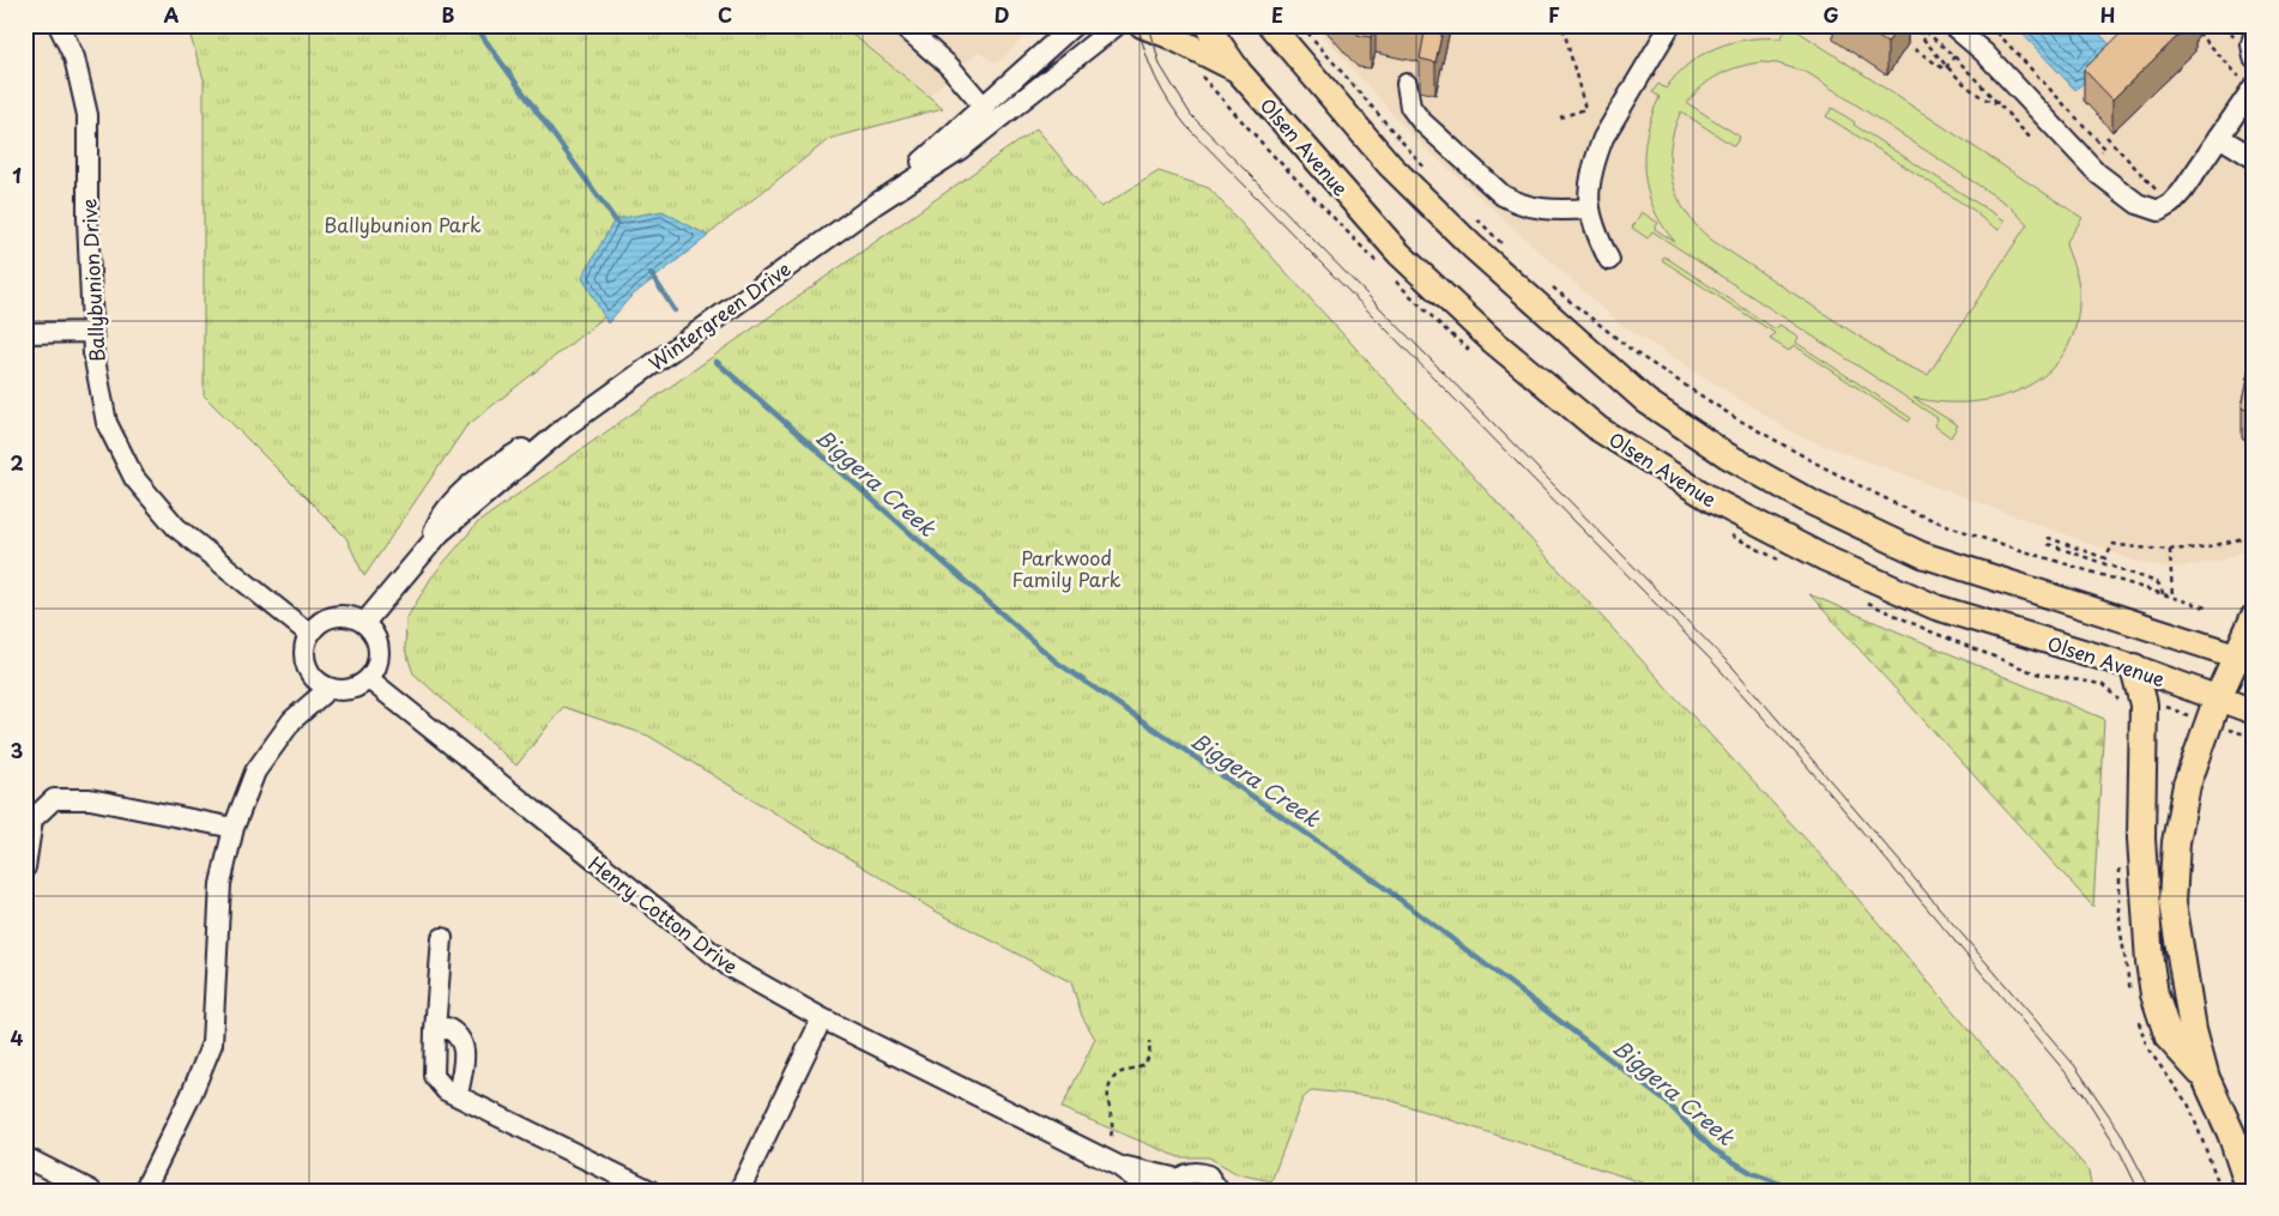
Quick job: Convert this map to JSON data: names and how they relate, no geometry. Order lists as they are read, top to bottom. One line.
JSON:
{"streets":{"main road":["Olsen Avenue"],"street":["Ballybunion Drive","Wintergreen Drive","Henry Cotton Drive"]},"crossings":[["Ballybunion Drive","Wintergreen Drive"],["Ballybunion Drive","Henry Cotton Drive"],["Wintergreen Drive","Henry Cotton Drive"]],"water":["Biggera Creek"],"parks":["Ballybunion Park","Parkwood Family Park"],"grid":{"columns":["A","B","C","D","E","F","G","H"],"rows":["1","2","3","4"]}}
